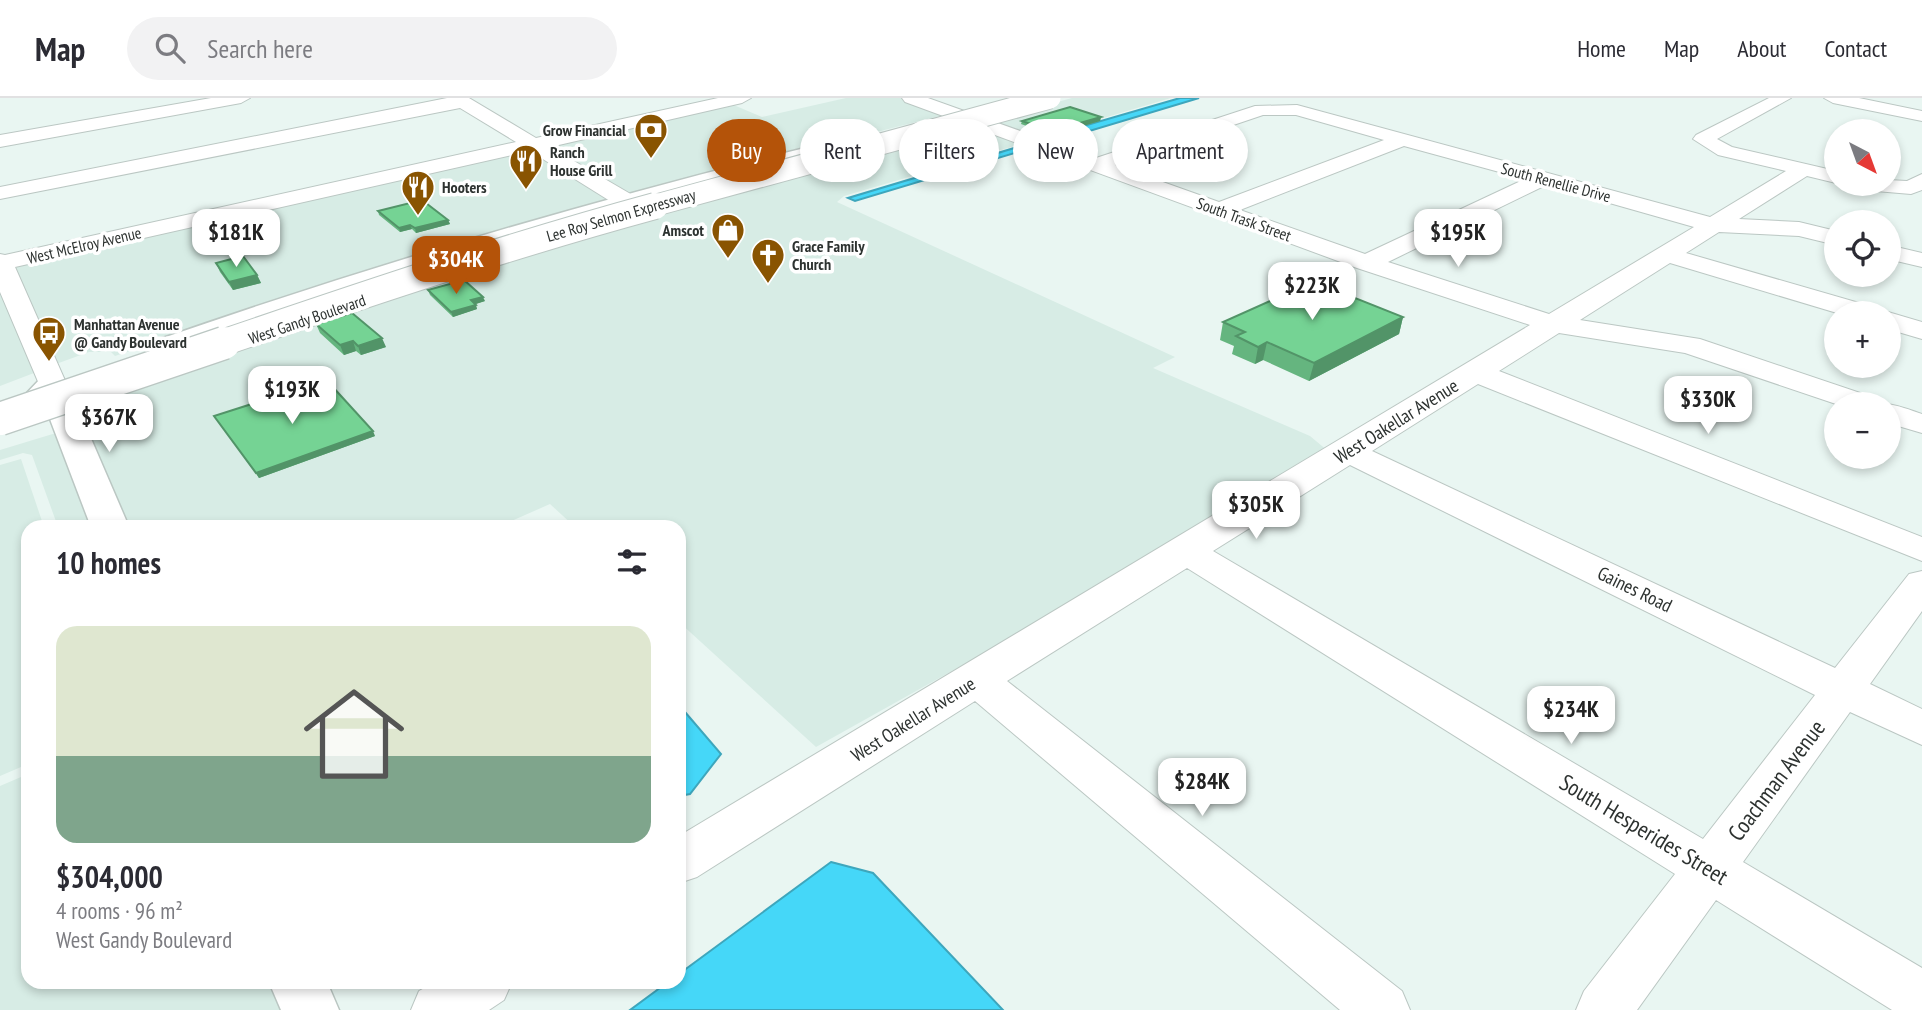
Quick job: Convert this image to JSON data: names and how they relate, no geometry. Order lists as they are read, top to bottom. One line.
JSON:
{"streets":{"main road":["Lee Roy Selmon Expressway","West Gandy Boulevard"],"street":["South Renellie Drive","South Trask Street","West McElroy Avenue","West Oakellar Avenue","Gaines Road","Coachman Avenue","South Hesperides Street"]},"crossings":[["South Renellie Drive","West Oakellar Avenue"],["Lee Roy Selmon Expressway","West Gandy Boulevard"],["South Trask Street","West Gandy Boulevard"],["South Trask Street","West Oakellar Avenue"],["West Oakellar Avenue","Gaines Road"],["West Oakellar Avenue","South Hesperides Street"],["Gaines Road","Coachman Avenue"],["Coachman Avenue","South Hesperides Street"]],"places":{"bank":["Grow Financial"],"restaurant":["Ranch House Grill","Hooters"],"shop":["Amscot"],"church":["Grace Family Church"],"bus stop":["Manhattan Avenue @ Gandy Boulevard"]},"north":"bottom right","page":{"header":"Map","search":"Search here","nav":["Home","Map","About","Contact"],"map_buttons":["+","−"],"chip":["Buy","Rent","Filters","New","Apartment"],"price":["$181K","$195K","$304K","$223K","$193K","$330K","$367K","$305K","$234K","$284K"],"heading":"10 homes","list":[{"name":"$304,000","note":"4 rooms · 96 m² · West Gandy Boulevard"}]}}
